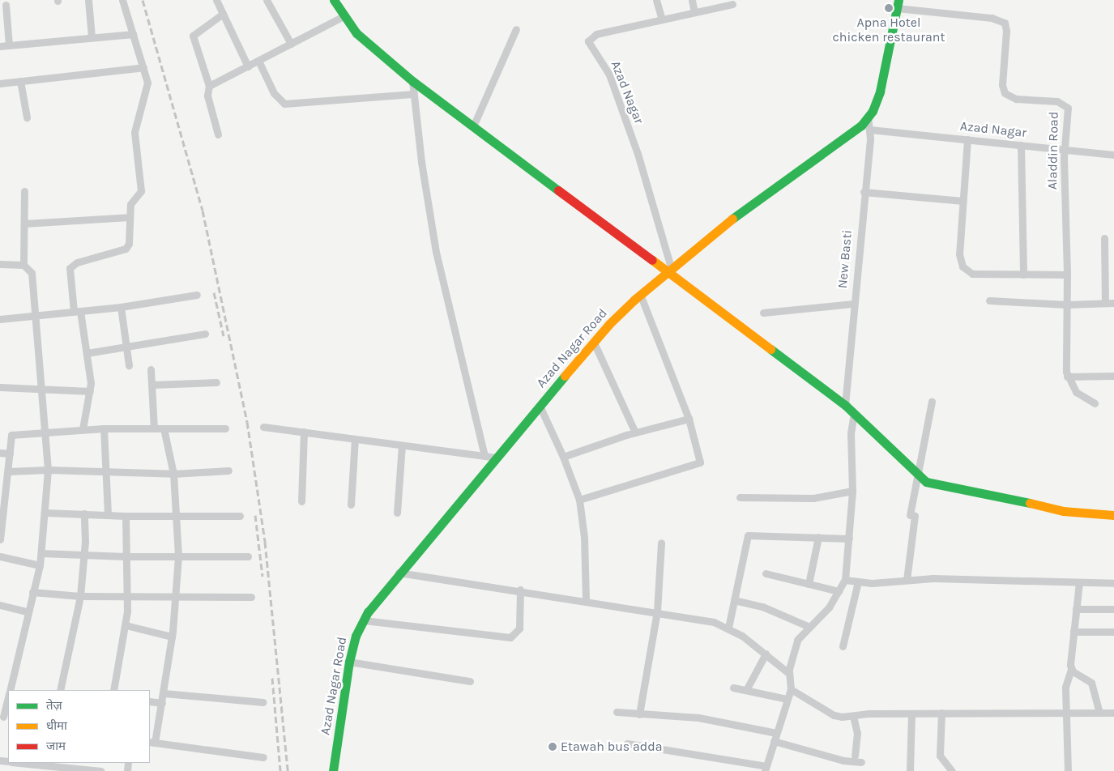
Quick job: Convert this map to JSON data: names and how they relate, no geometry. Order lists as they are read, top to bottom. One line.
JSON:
{"streets":{"street":["Azad Nagar","Aladdin Road","New Basti","Azad Nagar Road"]},"crossings":[["Azad Nagar","Aladdin Road"],["Azad Nagar","New Basti"],["Azad Nagar","Azad Nagar Road"],["Aladdin Road","Azad Nagar Road"],["New Basti","Azad Nagar Road"]],"places":["Apna Hotel chicken restaurant","Etawah bus adda"],"legend":["तेज़","धीमा","जाम"]}
